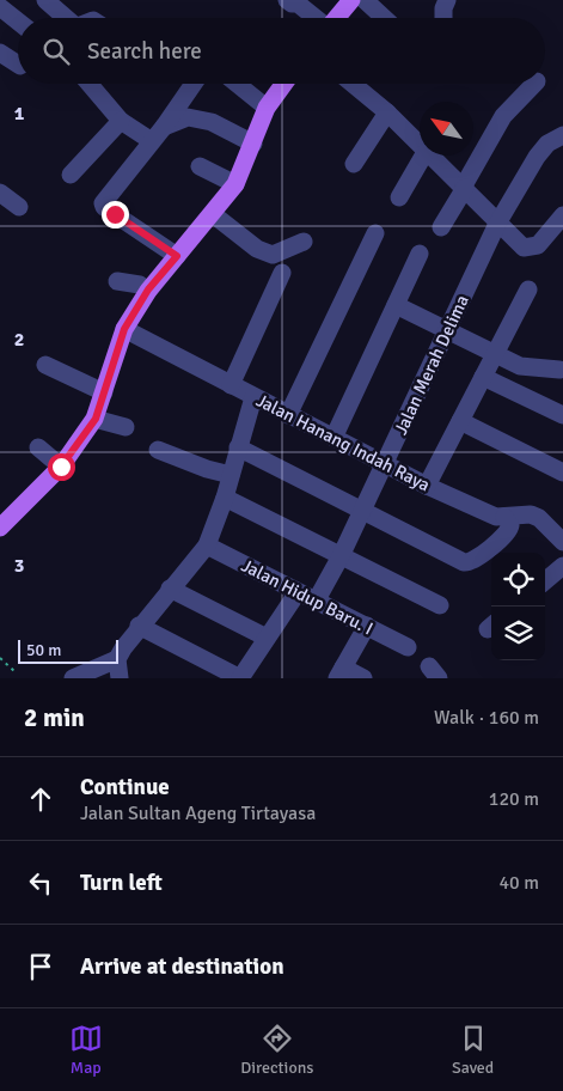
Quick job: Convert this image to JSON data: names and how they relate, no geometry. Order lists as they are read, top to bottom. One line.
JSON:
{"streets":{"street":["Jalan Merah Delima","Jalan Hanang Indah Raya","Jalan Hidup Baru. I"]},"crossings":[["Jalan Merah Delima","Jalan Hanang Indah Raya"],["Jalan Merah Delima","Jalan Hidup Baru. I"]],"scale_bar":"50 m","north":"top left","page":{"search":"Search here","scale":"50 m","heading":["2 min","Walk · 160 m"],"list":[["Continue","Jalan Sultan Ageng Tirtayasa","120 m"],["Turn left","40 m"],"Arrive at destination"],"nav":["Map","Directions","Saved"]},"grid":{"rows":["1","2","3"]}}
